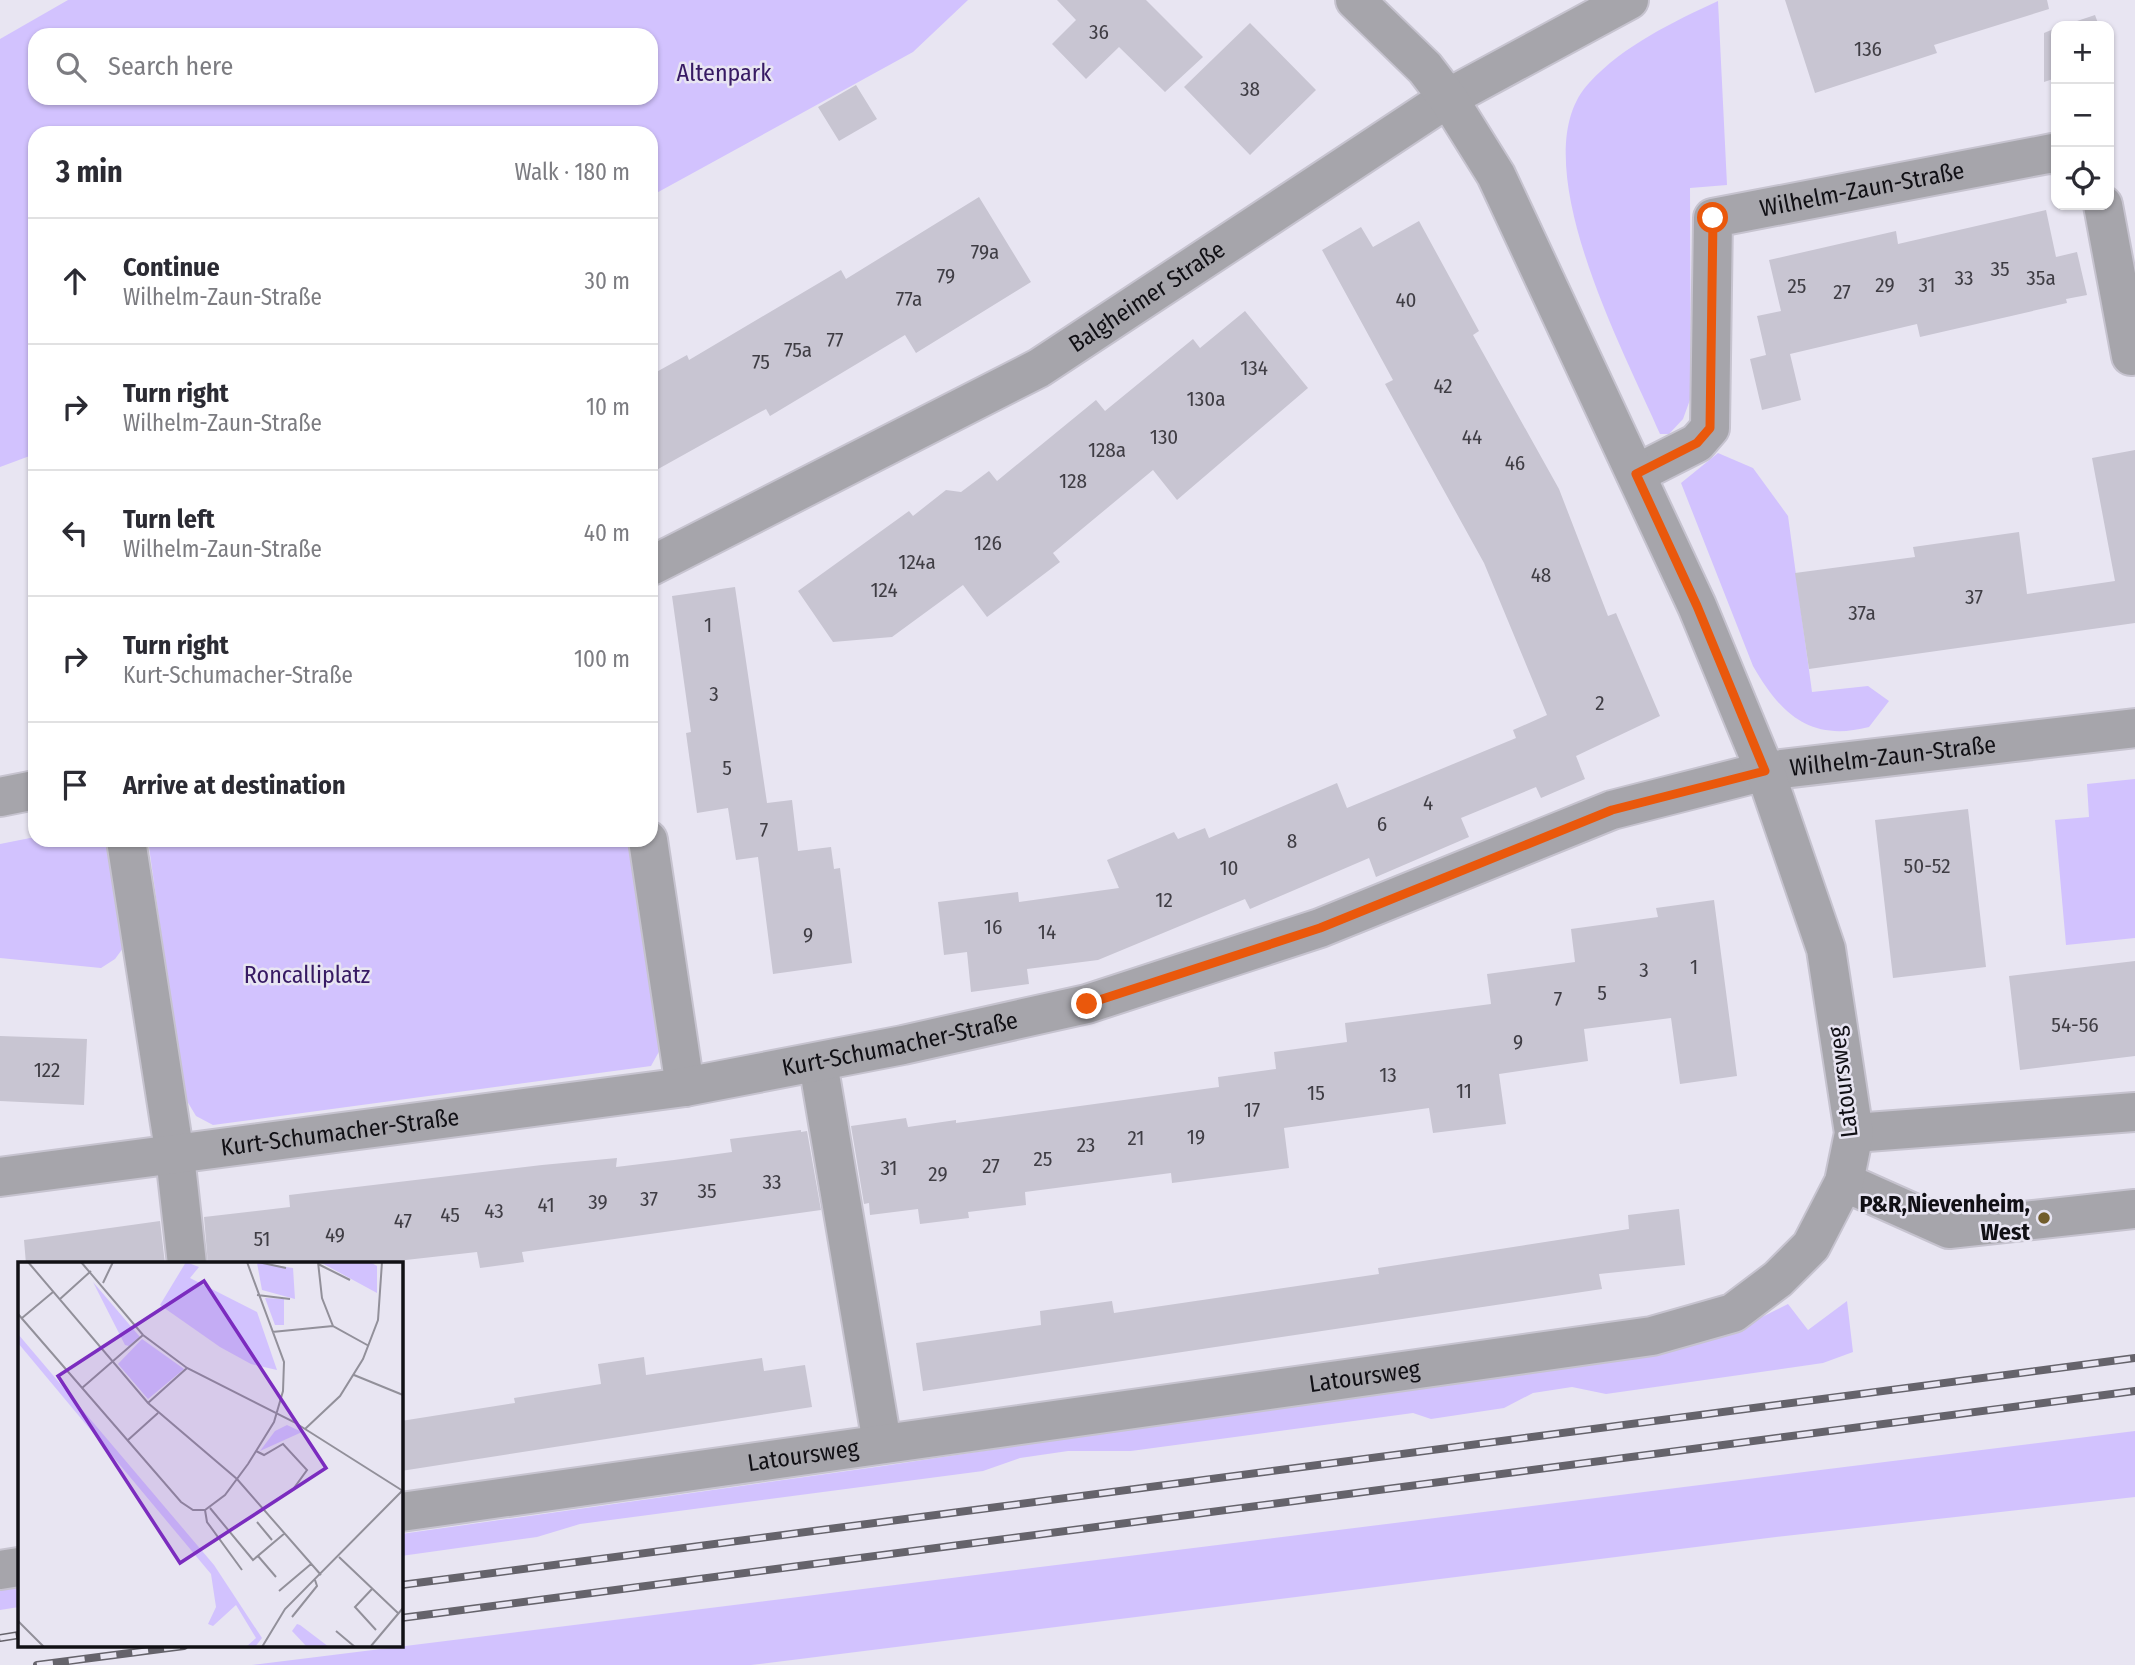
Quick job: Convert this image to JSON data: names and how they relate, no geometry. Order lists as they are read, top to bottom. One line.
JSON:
{"streets":{"street":["Wilhelm-Zaun-Straße","Balgheimer Straße","Kurt-Schumacher-Straße","Latoursweg"]},"crossings":[["Wilhelm-Zaun-Straße","Balgheimer Straße"],["Wilhelm-Zaun-Straße","Kurt-Schumacher-Straße"],["Wilhelm-Zaun-Straße","Latoursweg"],["Kurt-Schumacher-Straße","Latoursweg"]],"parks":["Altenpark","Roncalliplatz"],"places":["P&R,Nievenheim, West"],"house_numbers":["36","136","38","79a","35","79","33","35a","29","31","25","27","77a","40","77","75a","75","134","42","130a","130","44","128a","46","128","126","124a","48","124","37","37a","1","3","2","5","4","6","7","8","50-52","10","12","16","14","9","1","3","5","7","54-56","9","122","13","11","15","17","19","21","23","25","27","31","29","33","35","37","39","41","43","45","47","49","51"],"page":{"map_buttons":["+","−"],"search":"Search here","heading":["3 min","Walk · 180 m"],"list":[["Continue","Wilhelm-Zaun-Straße","30 m"],["Turn right","Wilhelm-Zaun-Straße","10 m"],["Turn left","Wilhelm-Zaun-Straße","40 m"],["Turn right","Kurt-Schumacher-Straße","100 m"],"Arrive at destination"]}}
